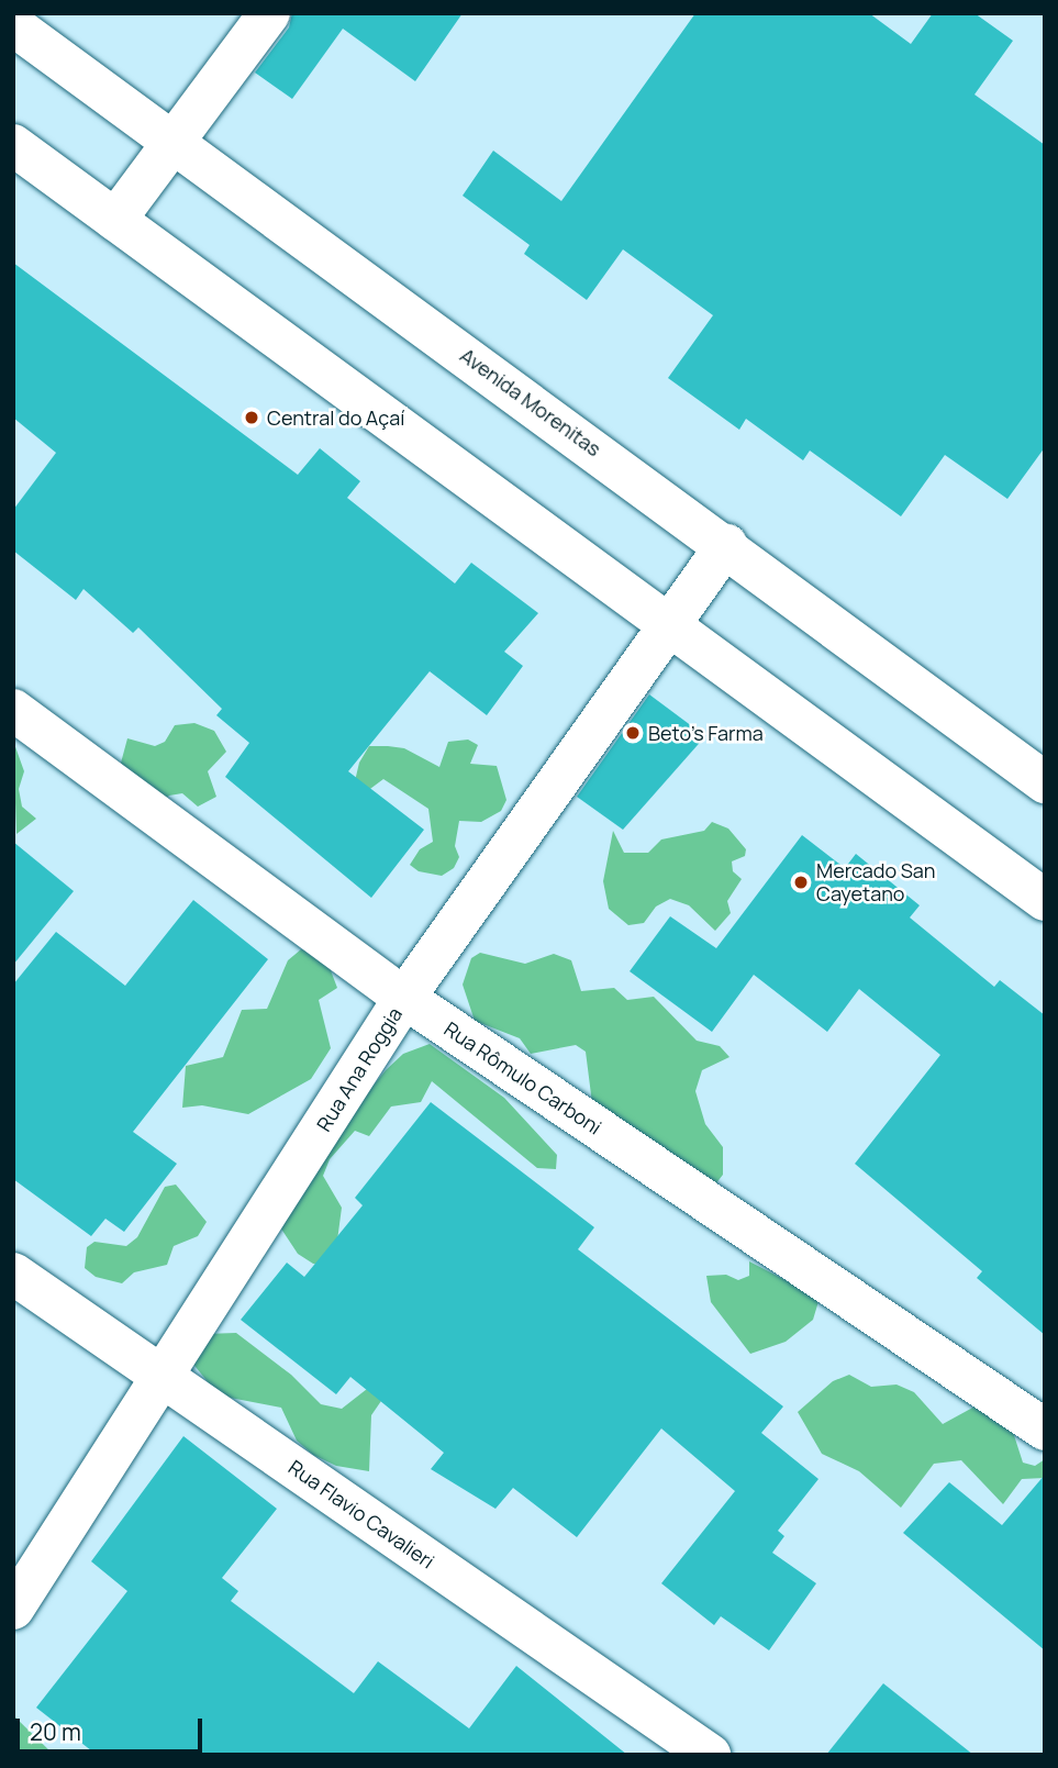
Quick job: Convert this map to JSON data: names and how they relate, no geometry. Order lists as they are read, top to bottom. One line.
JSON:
{"streets":{"street":["Avenida Morenitas","Rua Ana Roggia","Rua Rômulo Carboni","Rua Flavio Cavalieri"]},"crossings":[["Avenida Morenitas","Rua Ana Roggia"],["Rua Ana Roggia","Rua Rômulo Carboni"],["Rua Ana Roggia","Rua Flavio Cavalieri"]],"places":["Central do Açaí","Beto's Farma","Mercado San Cayetano"],"scale_bar":"20 m"}
